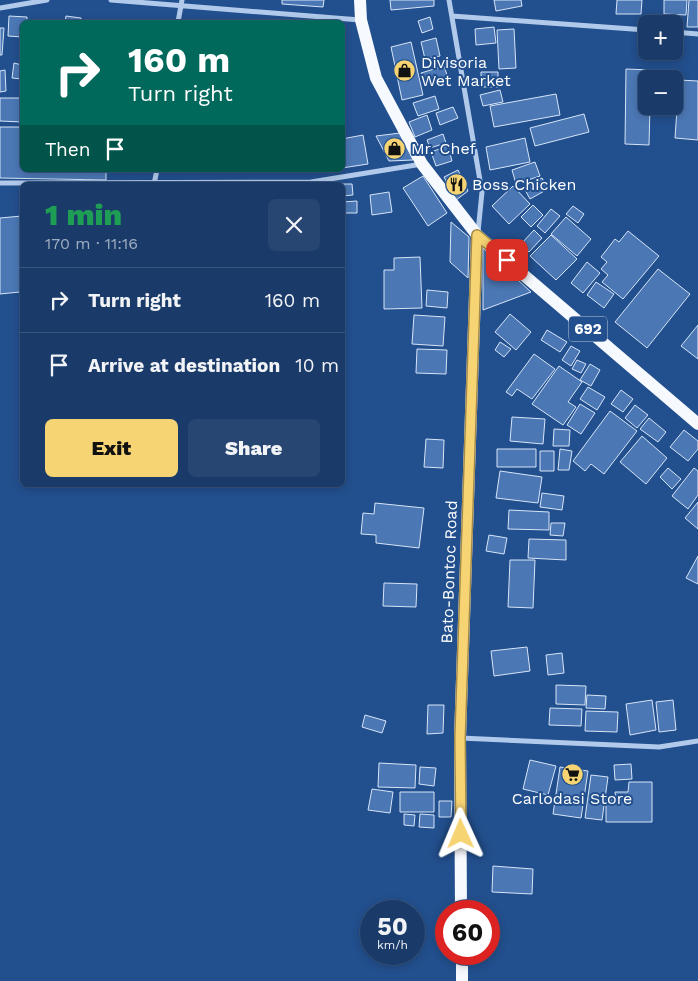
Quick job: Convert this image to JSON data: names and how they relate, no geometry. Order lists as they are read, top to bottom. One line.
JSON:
{"streets":{"main road":["692","Bato-Bontoc Road"]},"crossings":[["692","Bato-Bontoc Road"]],"places":{"shop":["Divisoria Wet Market","Mr. Chef"],"restaurant":["Boss Chicken"],"supermarket":["Carlodasi Store"]},"page":{"map_buttons":["+","−"],"turn":["160 m","Turn right"],"then":"Then","heading":["1 min","170 m · 11:16"],"list":[{"name":"Turn right","value":"160 m"},{"name":"Arrive at destination","value":"10 m"}],"buttons":["Exit","Share"],"speed":"50 km/h","limit":"60"}}
